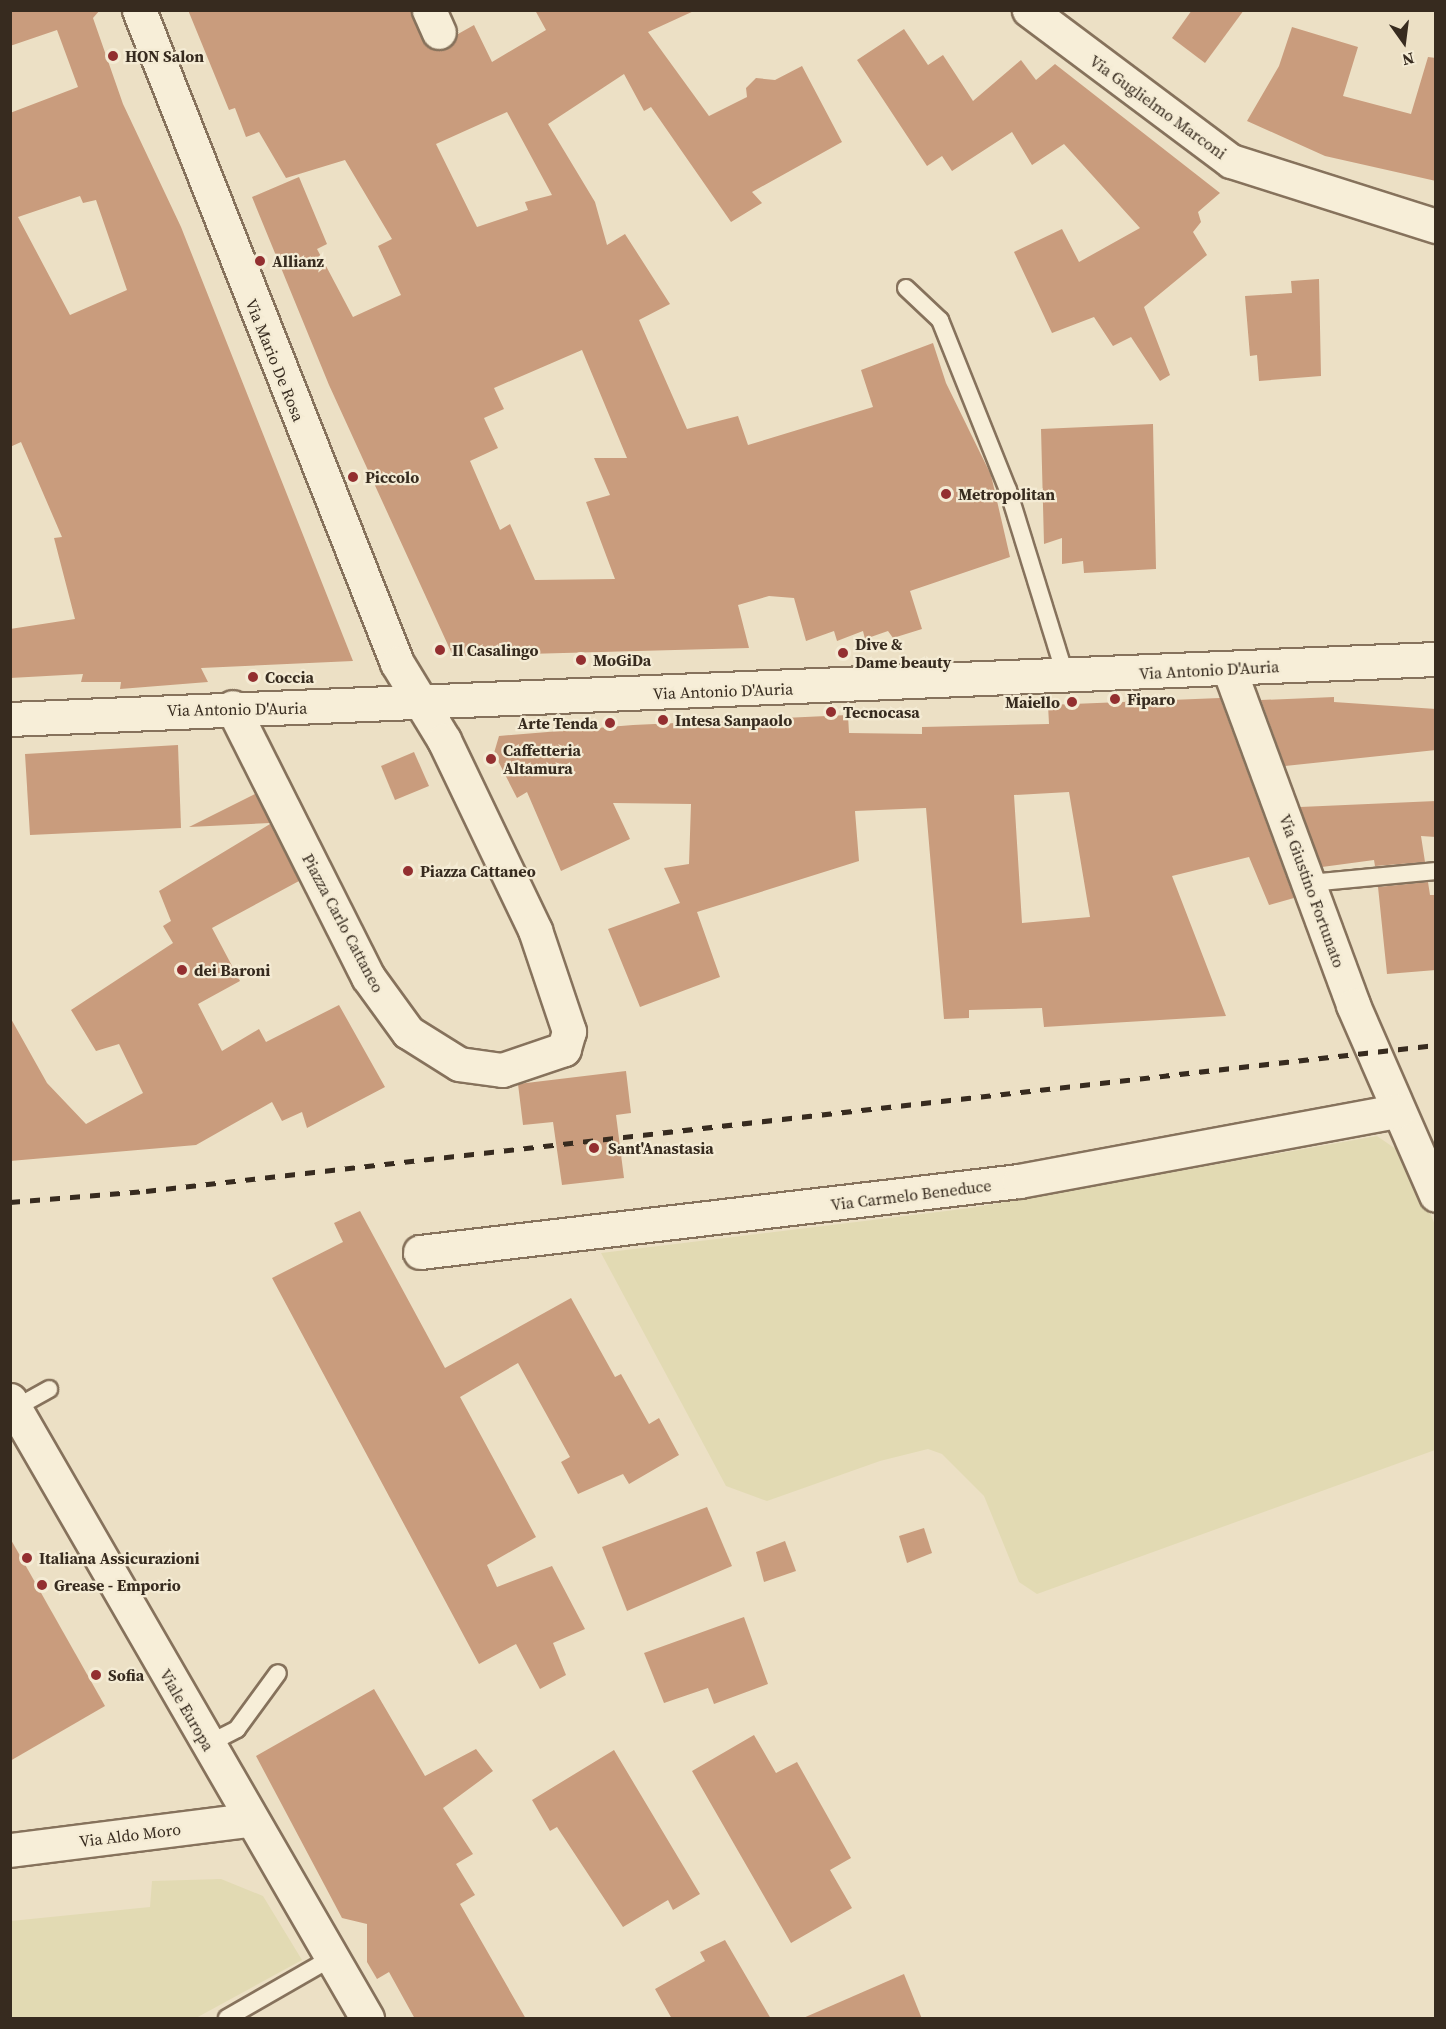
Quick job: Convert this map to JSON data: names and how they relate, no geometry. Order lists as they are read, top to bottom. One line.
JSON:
{"streets":{"street":["Via Guglielmo Marconi","Via Mario De Rosa","Via Antonio D'Auria","Via Giustino Fortunato","Piazza Carlo Cattaneo","Via Carmelo Beneduce","Viale Europa","Via Aldo Moro"]},"crossings":[["Via Mario De Rosa","Via Antonio D'Auria"],["Via Mario De Rosa","Piazza Carlo Cattaneo"],["Via Antonio D'Auria","Via Giustino Fortunato"],["Via Antonio D'Auria","Piazza Carlo Cattaneo"],["Via Giustino Fortunato","Via Carmelo Beneduce"],["Viale Europa","Via Aldo Moro"]],"places":["HON Salon","Allianz","Piccolo","Metropolitan","Il Casalingo","Dive & Dame beauty","MoGiDa","Coccia","Fiparo","Maiello","Tecnocasa","Intesa Sanpaolo","Arte Tenda","Caffetteria Altamura","Piazza Cattaneo","dei Baroni","Sant'Anastasia","Italiana Assicurazioni","Grease - Emporio","Sofia"],"north":"bottom"}
